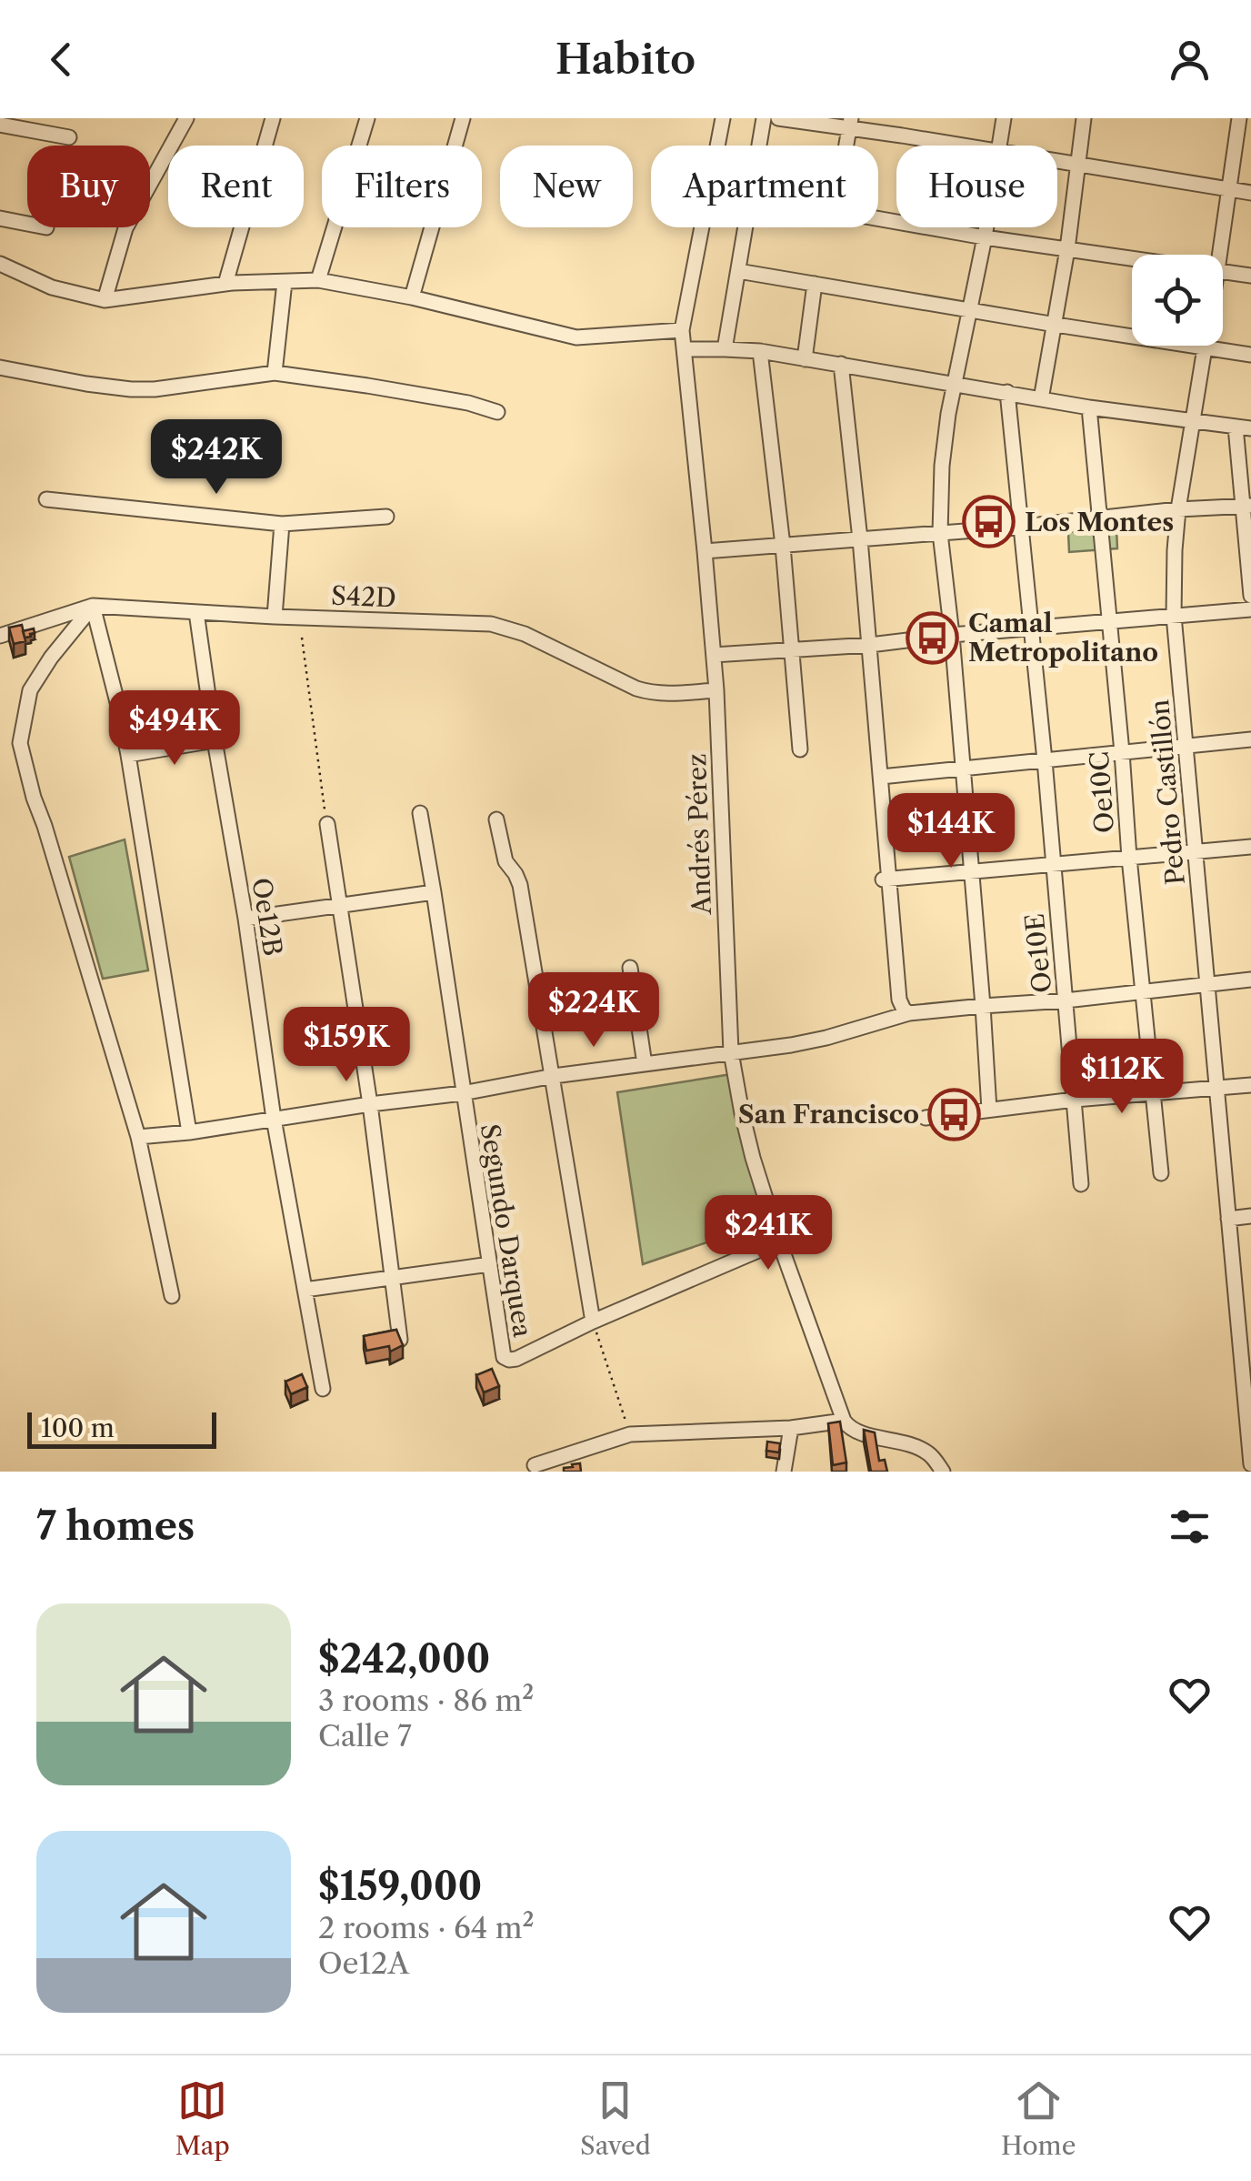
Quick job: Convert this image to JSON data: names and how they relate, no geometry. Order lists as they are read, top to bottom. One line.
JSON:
{"streets":{"street":["S42D","Oe10C","Pedro Castillón","Andrés Pérez","Oe12B","Oe10E","Segundo Darquea"]},"crossings":[["S42D","Andrés Pérez"],["S42D","Oe12B"],["Andrés Pérez","Segundo Darquea"]],"places":{"bus stop":["Los Montes","Camal Metropolitano","San Francisco"]},"scale_bar":"100 m","page":{"header":"Habito","chip":["Buy","Rent","Filters","New","Apartment","House"],"price":["$242K","$494K","$144K","$224K","$159K","$112K","$241K"],"scale":"100 m","heading":"7 homes","list":[{"name":"$242,000","note":"3 rooms · 86 m² · Calle 7"},{"name":"$159,000","note":"2 rooms · 64 m² · Oe12A"}],"tabs":["Map","Saved","Home"]}}
